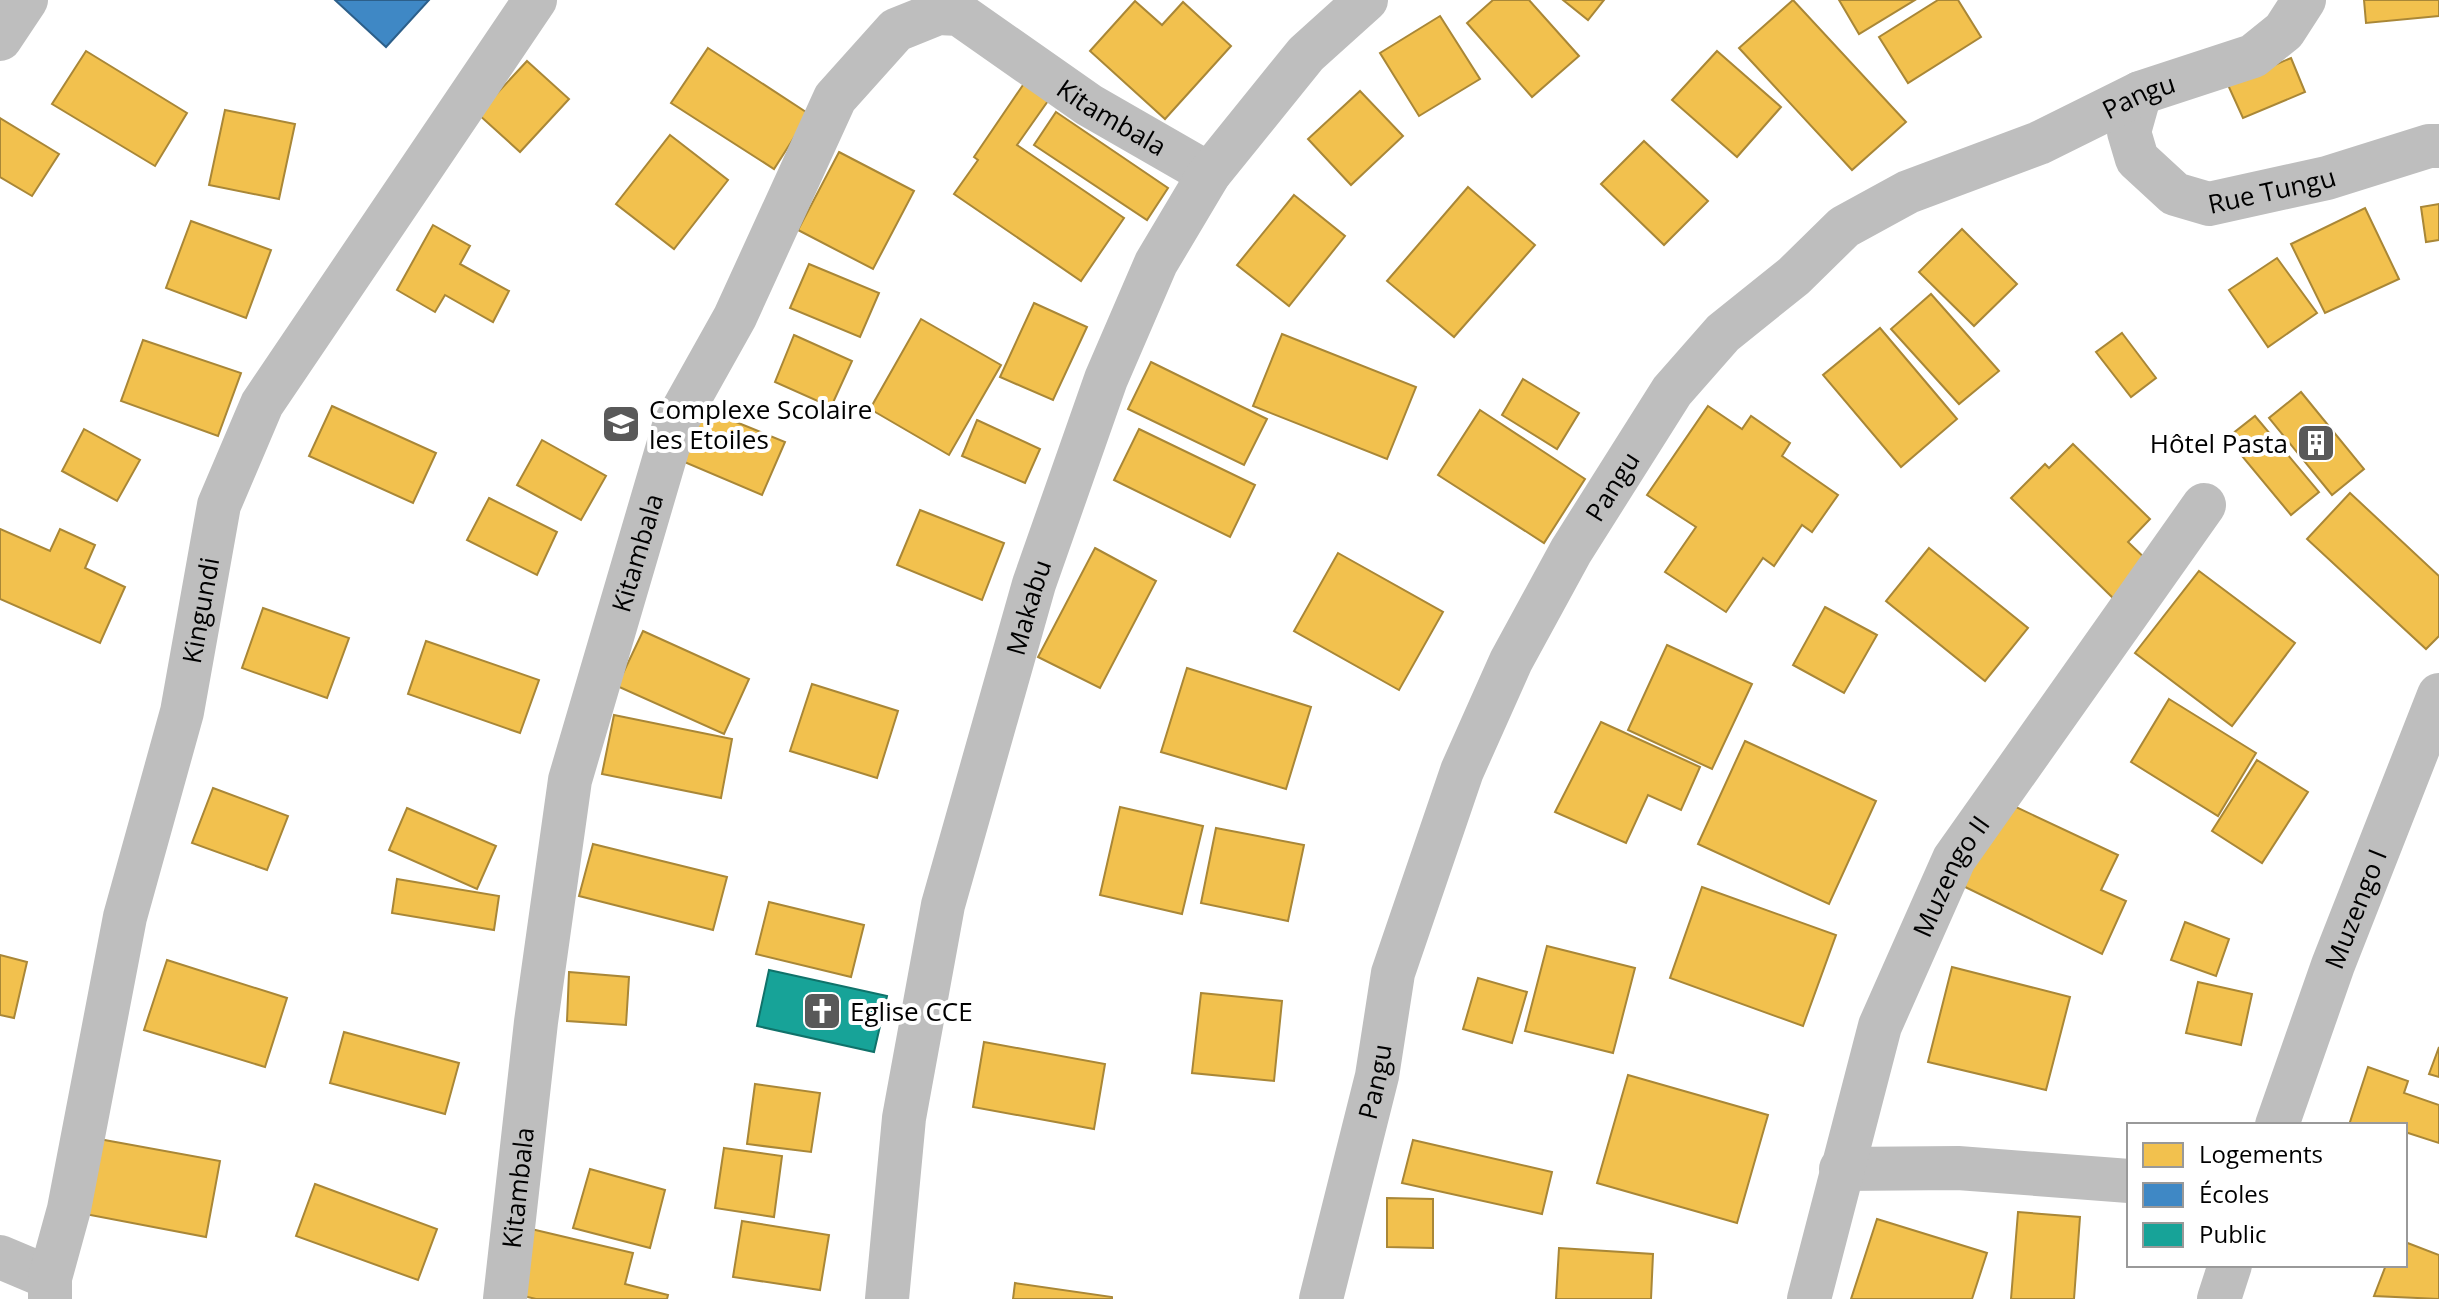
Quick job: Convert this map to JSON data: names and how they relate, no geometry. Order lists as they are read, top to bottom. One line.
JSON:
{"streets":{"street":["Pangu","Kitambala","Rue Tungu","Makabu","Kingundi","Muzengo II","Muzengo I"]},"crossings":[["Pangu","Rue Tungu"],["Kitambala","Makabu"]],"places":{"school or university":["Complexe Scolaire les Etoiles"],"building":["Hôtel Pasta"],"church":["Eglise CCE"]},"legend":["Logements","Écoles","Public"]}
